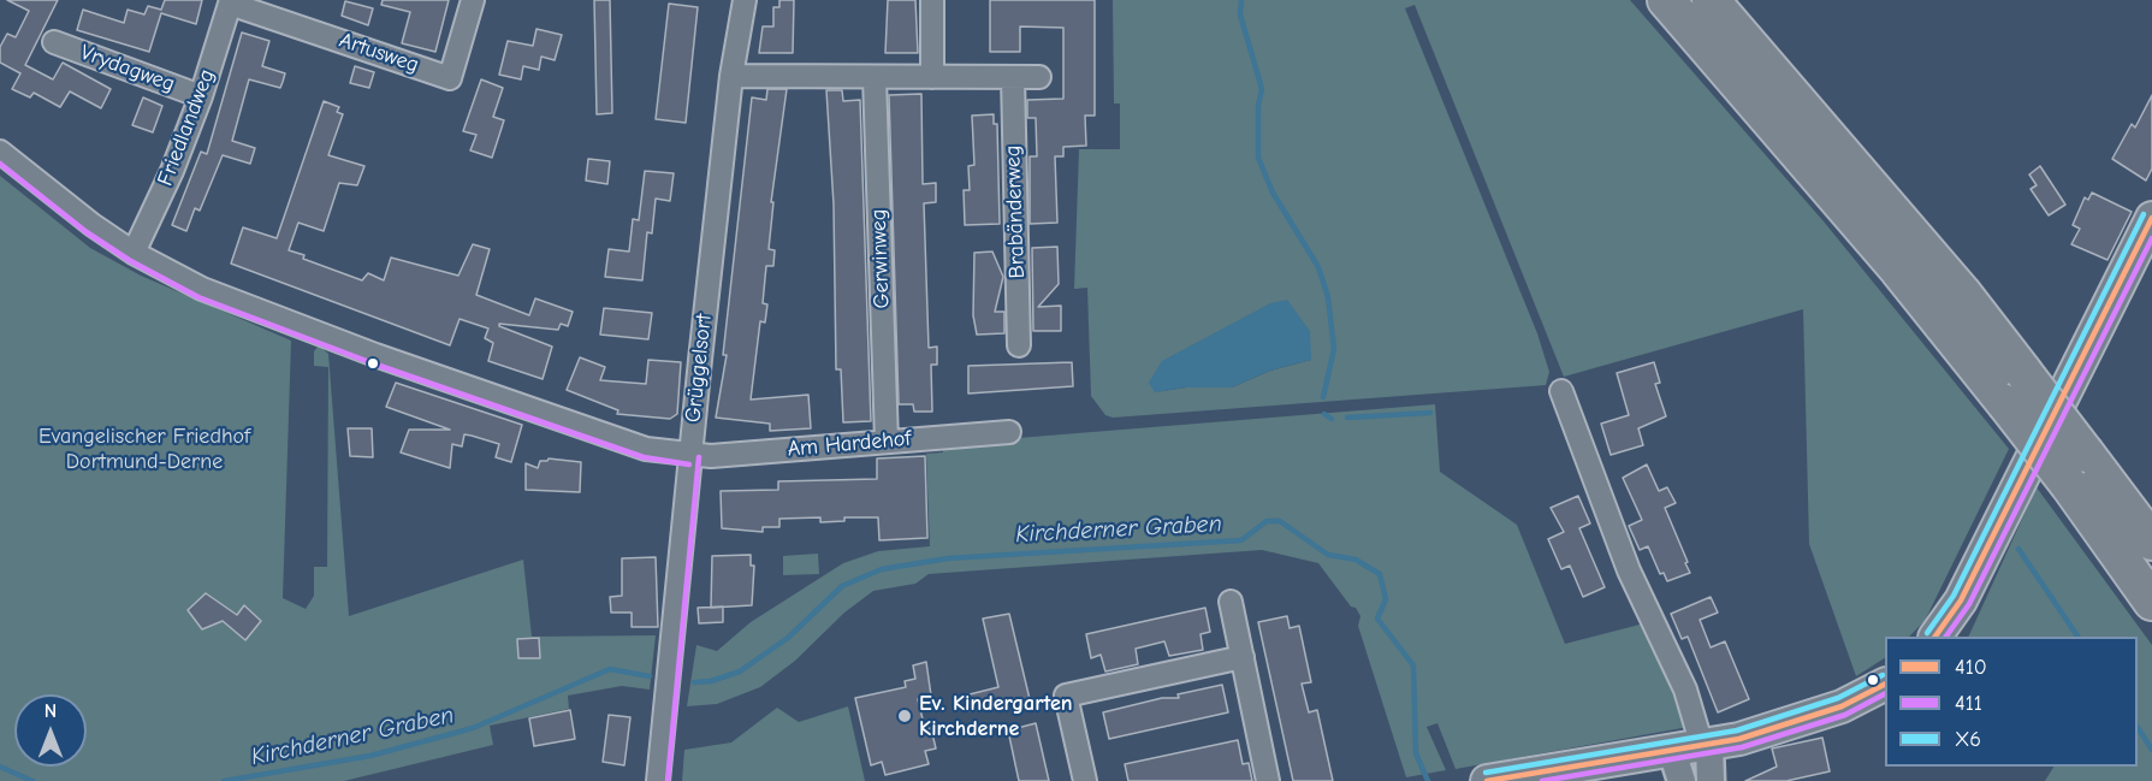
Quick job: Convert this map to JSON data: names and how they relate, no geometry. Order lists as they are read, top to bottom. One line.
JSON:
{"streets":{"street":["Artusweg","Vrydagweg","Friedlandweg","Brabänderweg","Gerwinweg","Grüggelsort","Am Hardehof"]},"crossings":[["Artusweg","Friedlandweg"],["Vrydagweg","Friedlandweg"],["Friedlandweg","Am Hardehof"],["Gerwinweg","Am Hardehof"],["Grüggelsort","Am Hardehof"]],"water":["Kirchderner Graben"],"parks":["Evangelischer Friedhof Dortmund-Derne"],"places":["Ev. Kindergarten Kirchderne"],"lines":["transit line 411","transit line X6","transit line 410"],"legend":["410","411","X6"],"north":"top"}
